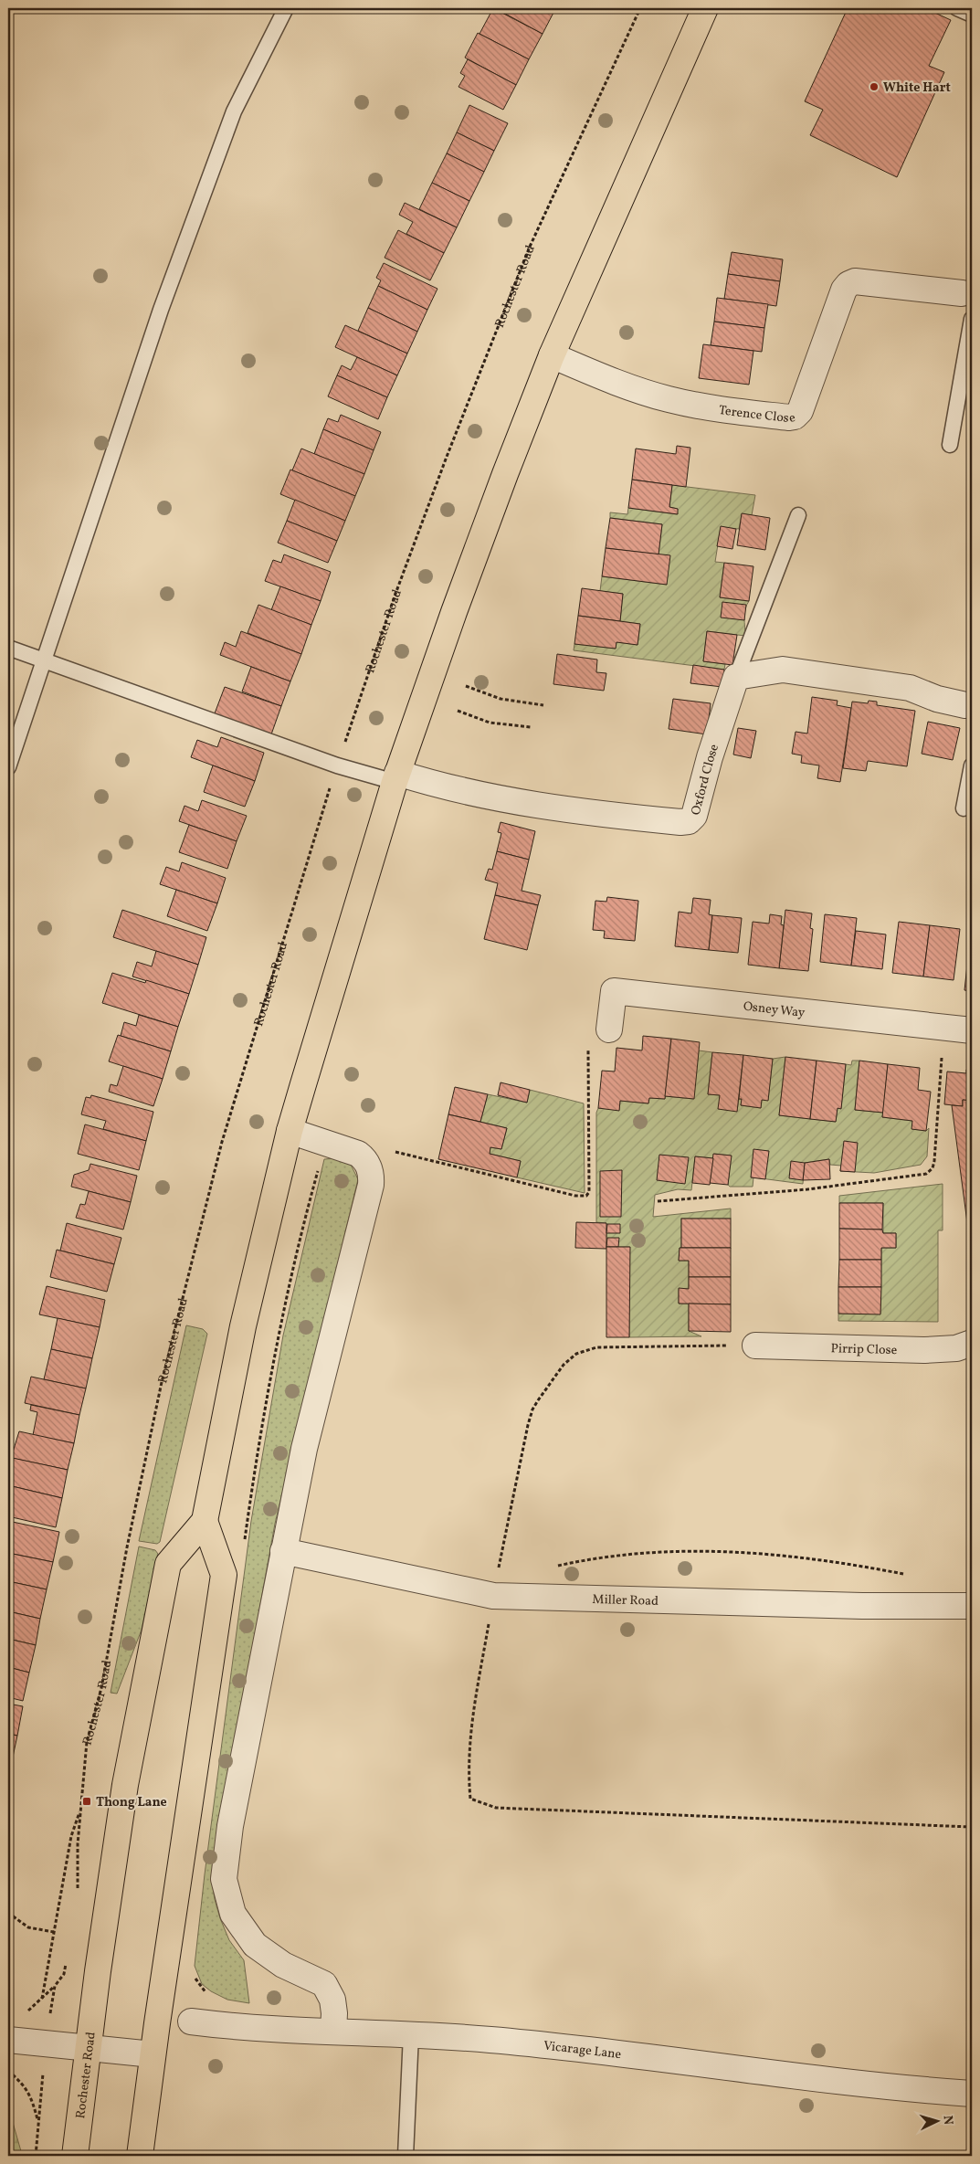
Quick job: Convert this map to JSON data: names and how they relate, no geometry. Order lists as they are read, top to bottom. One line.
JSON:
{"streets":{"main road":["Rochester Road"],"street":["Terence Close","Oxford Close","Osney Way","Pirrip Close","Miller Road","Vicarage Lane"]},"crossings":[["Rochester Road","Terence Close"],["Rochester Road","Oxford Close"]],"places":{"other":["White Hart"],"transit":["Thong Lane"]},"north":"right"}
